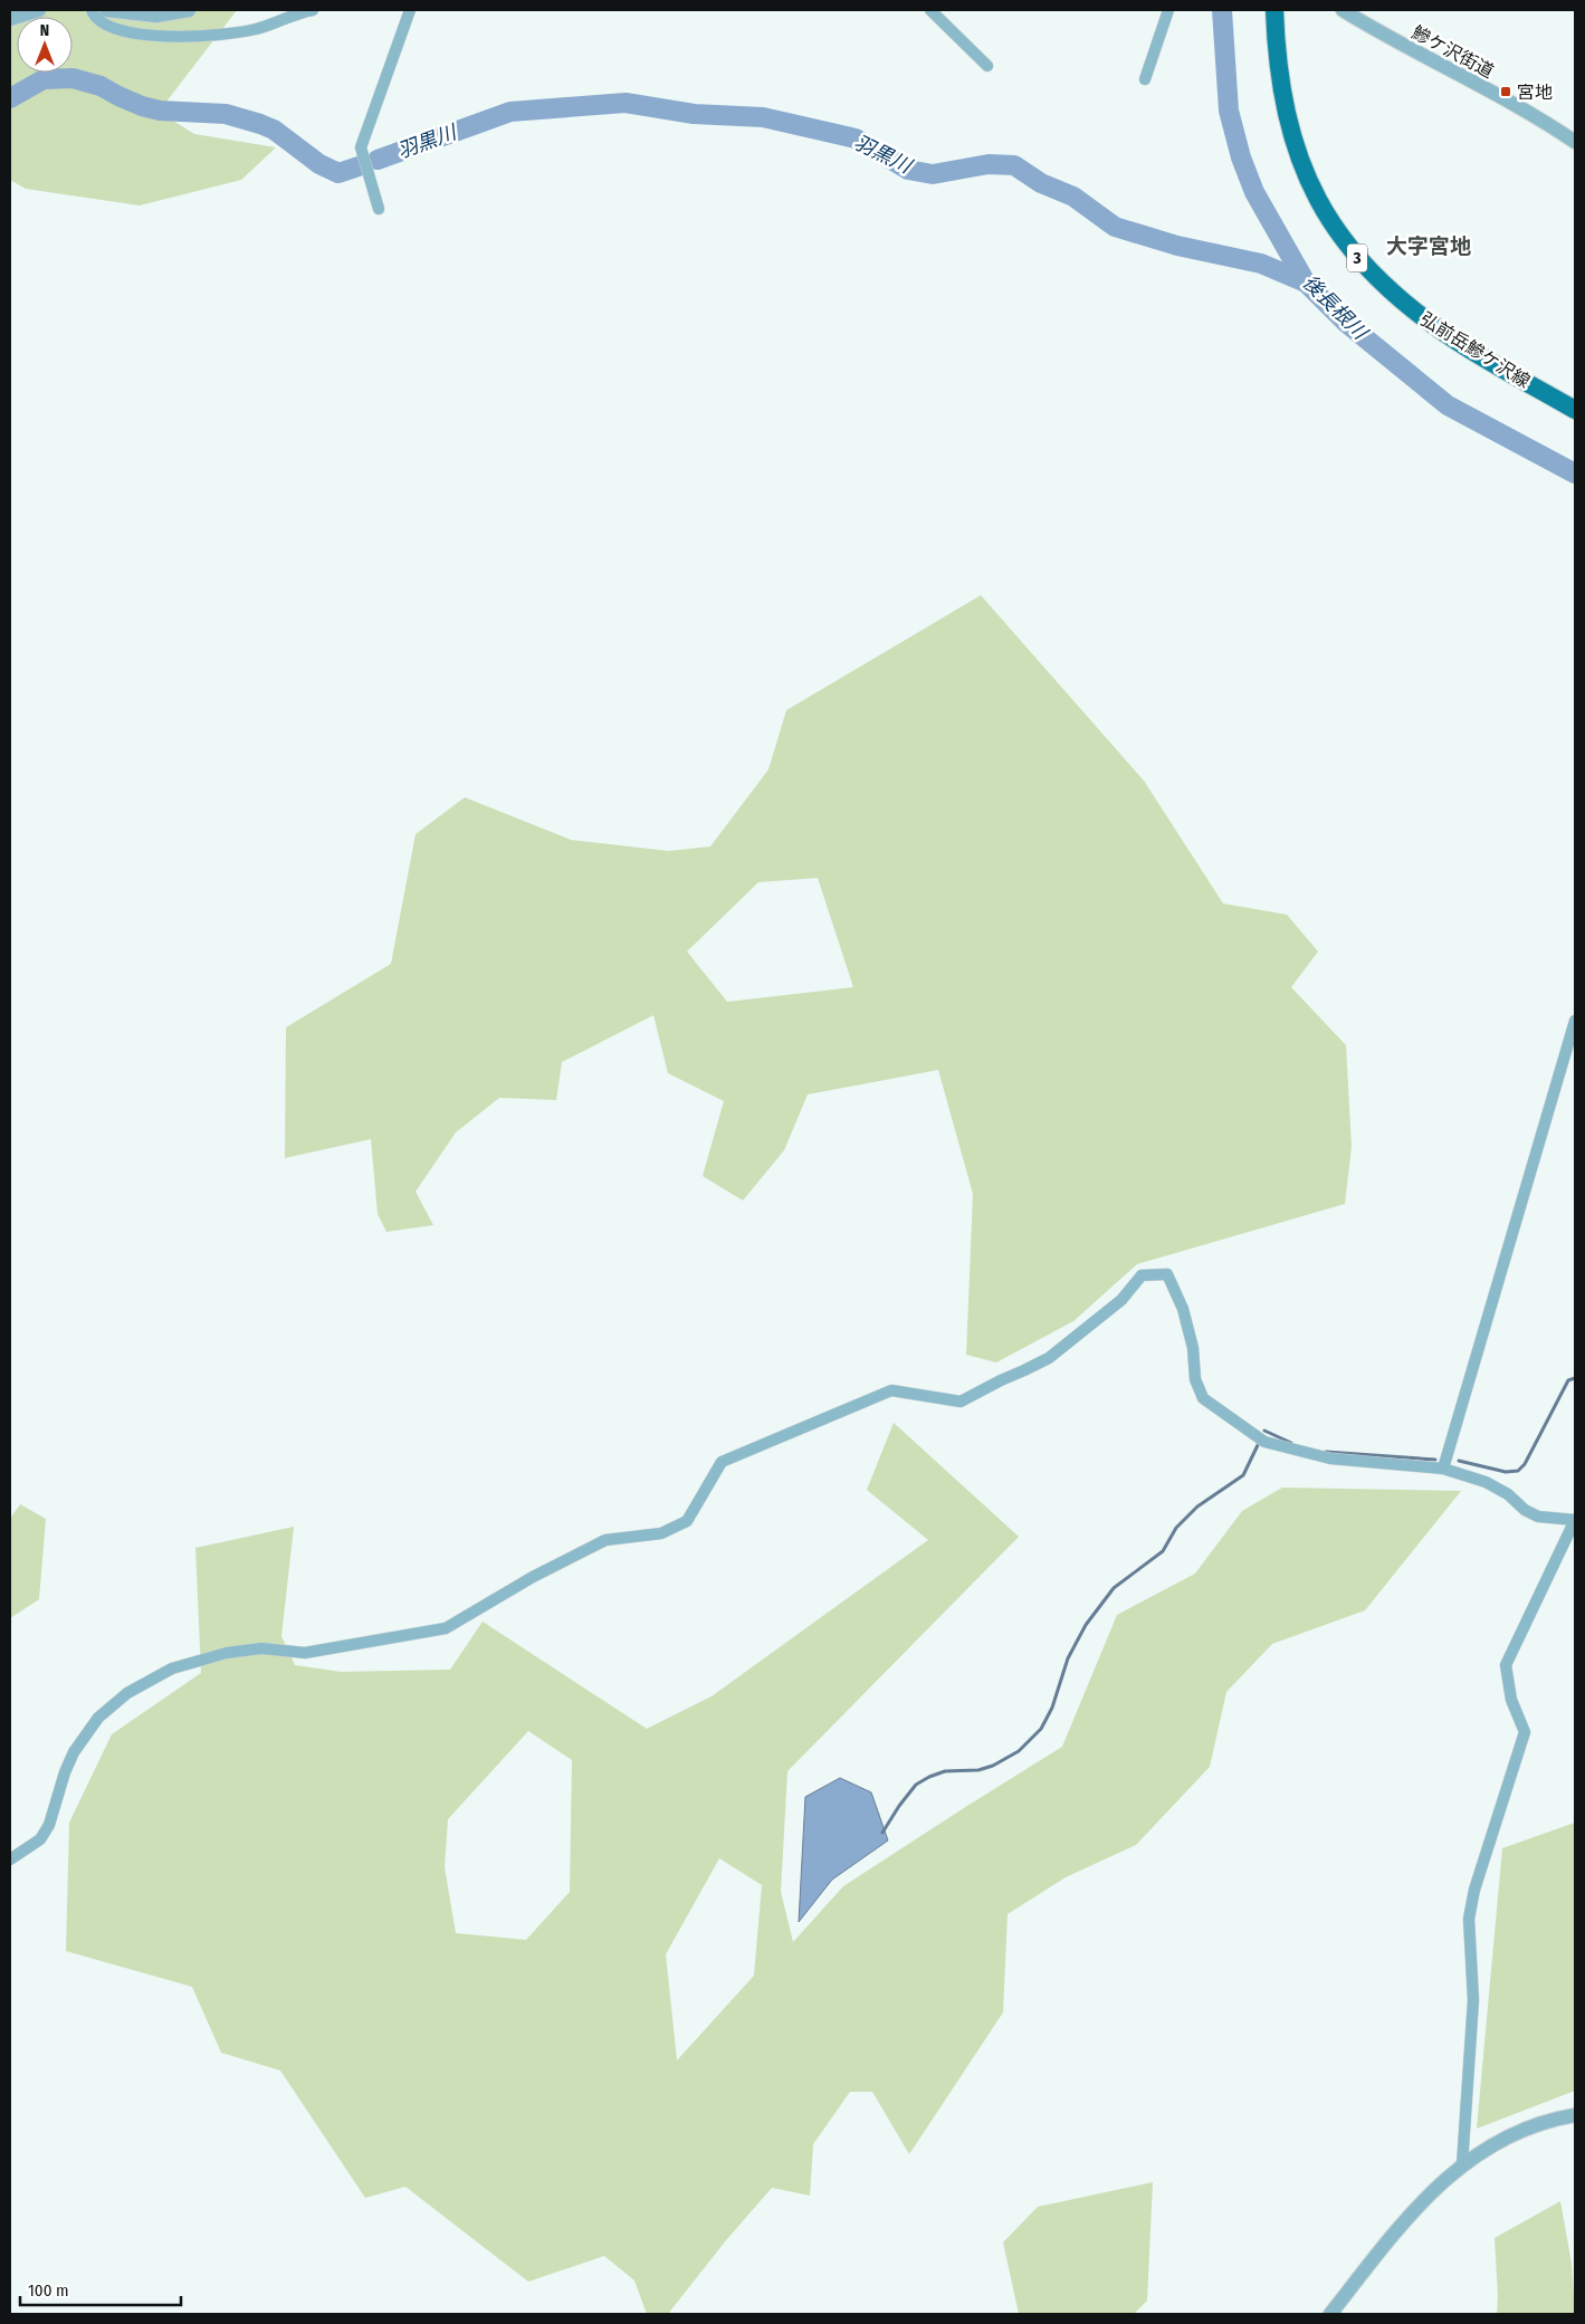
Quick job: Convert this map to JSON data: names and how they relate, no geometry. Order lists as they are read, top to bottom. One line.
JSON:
{"streets":{"main road":["3","弘前岳鰺ケ沢線"],"street":["鰺ケ沢街道"]},"districts":["大字宮地"],"water":["羽黒川","後長根川"],"places":{"transit":["宮地"]},"scale_bar":"100 m","north":"top"}
